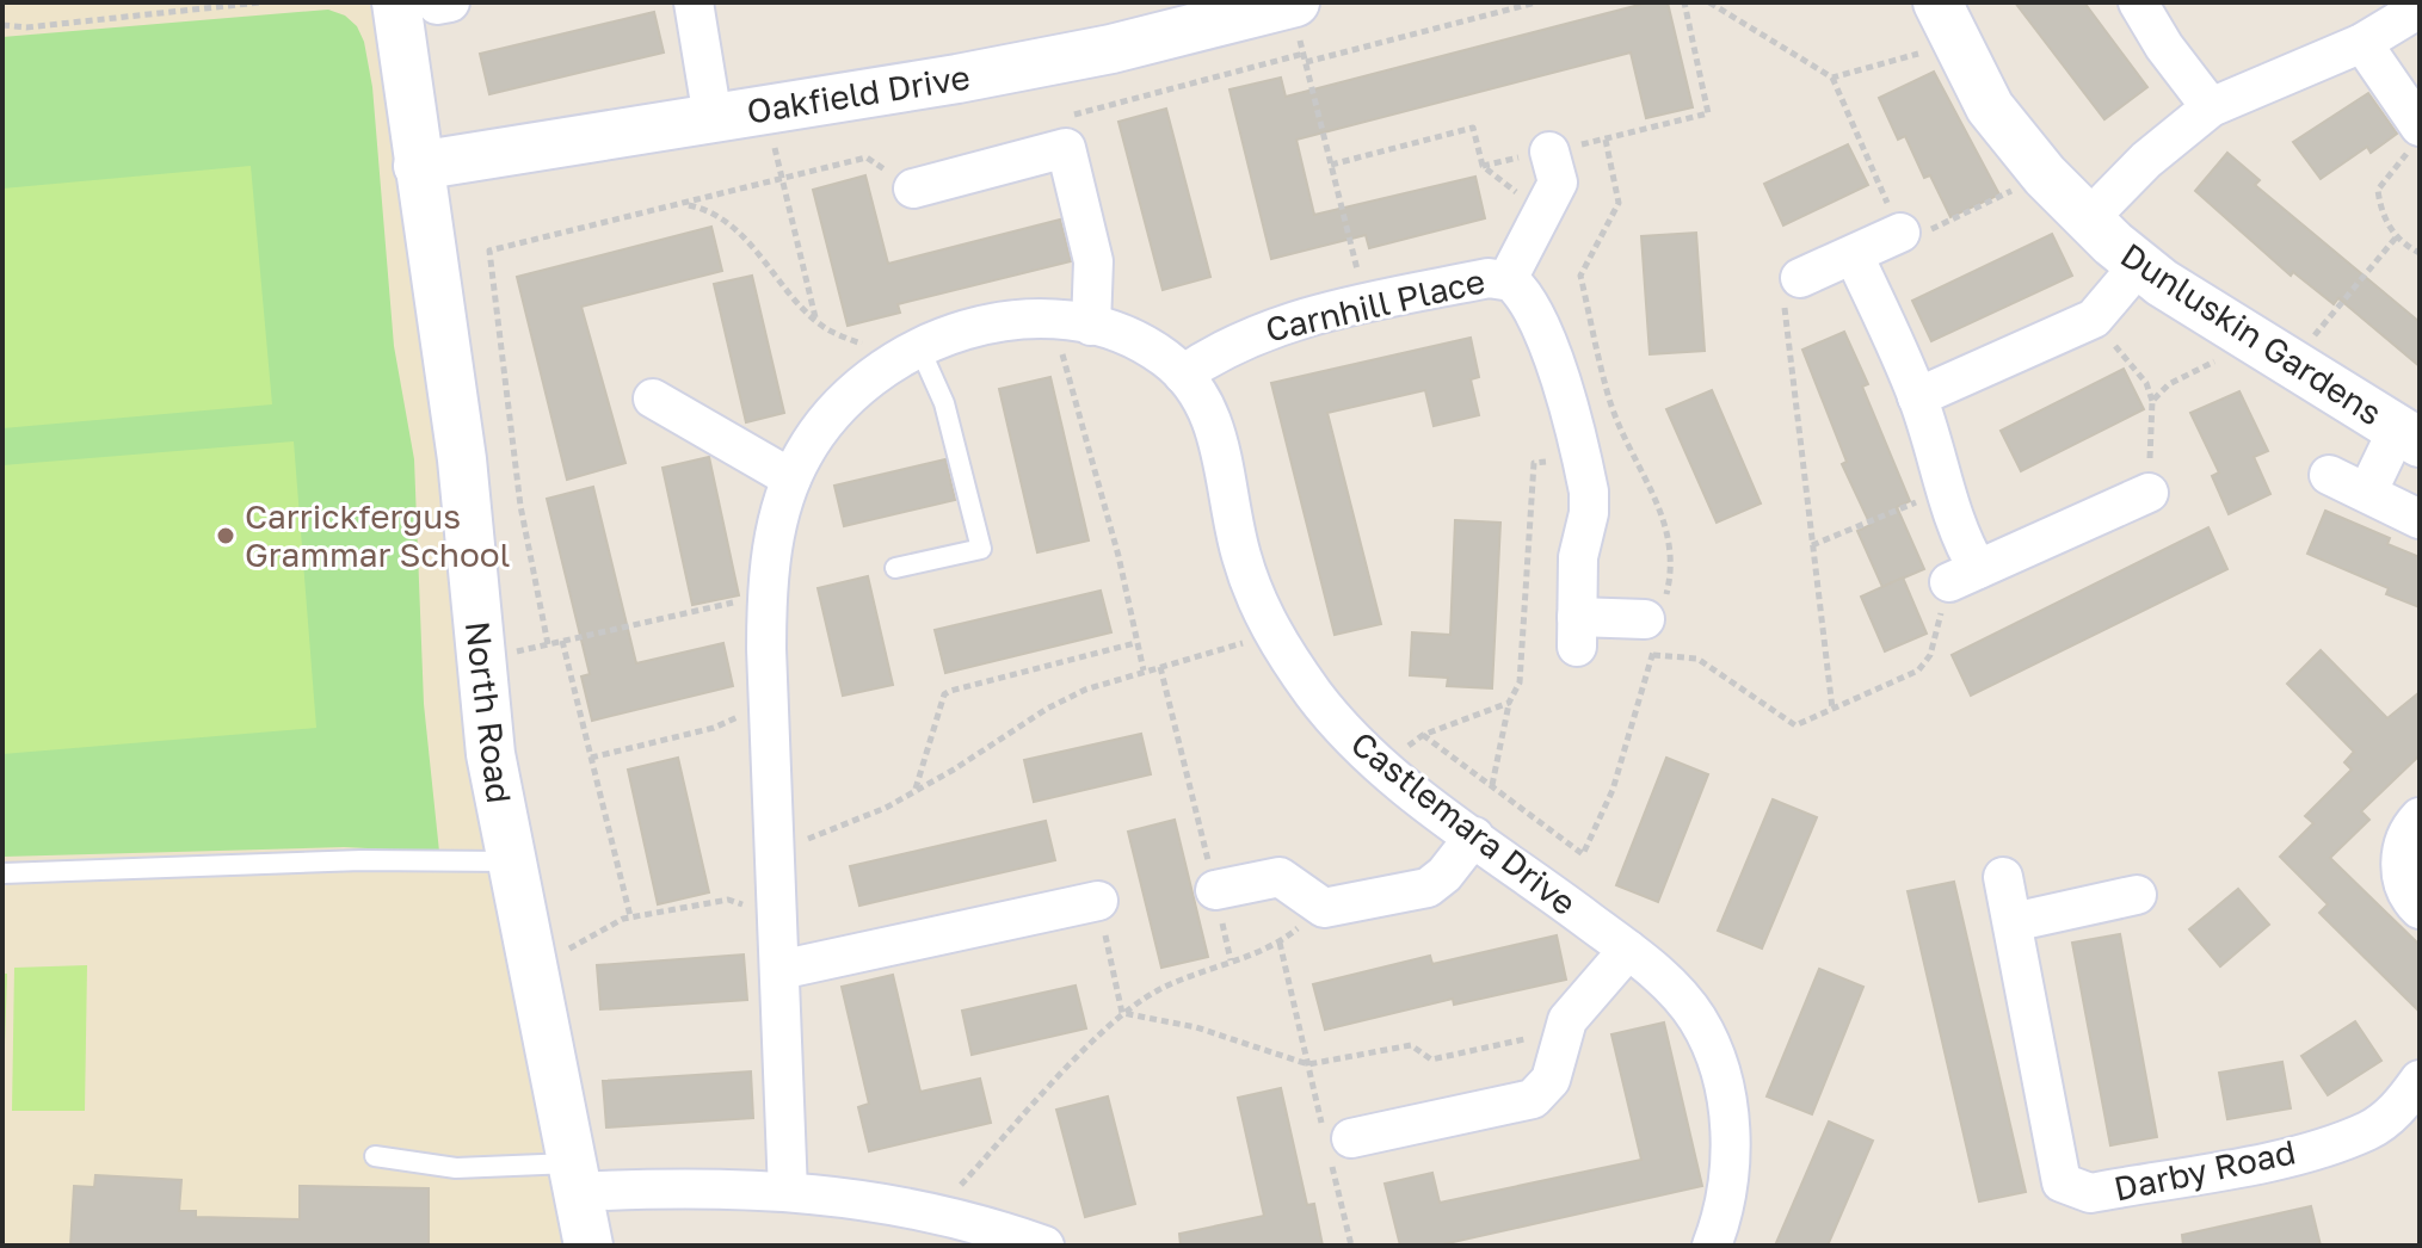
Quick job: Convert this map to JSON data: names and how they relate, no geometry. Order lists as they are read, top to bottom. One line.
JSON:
{"streets":{"street":["Oakfield Drive","Carnhill Place","Dunluskin Gardens","North Road","Castlemara Drive","Darby Road"]},"crossings":[["Oakfield Drive","North Road"],["Carnhill Place","Castlemara Drive"]],"places":["Carrickfergus Grammar School"]}
